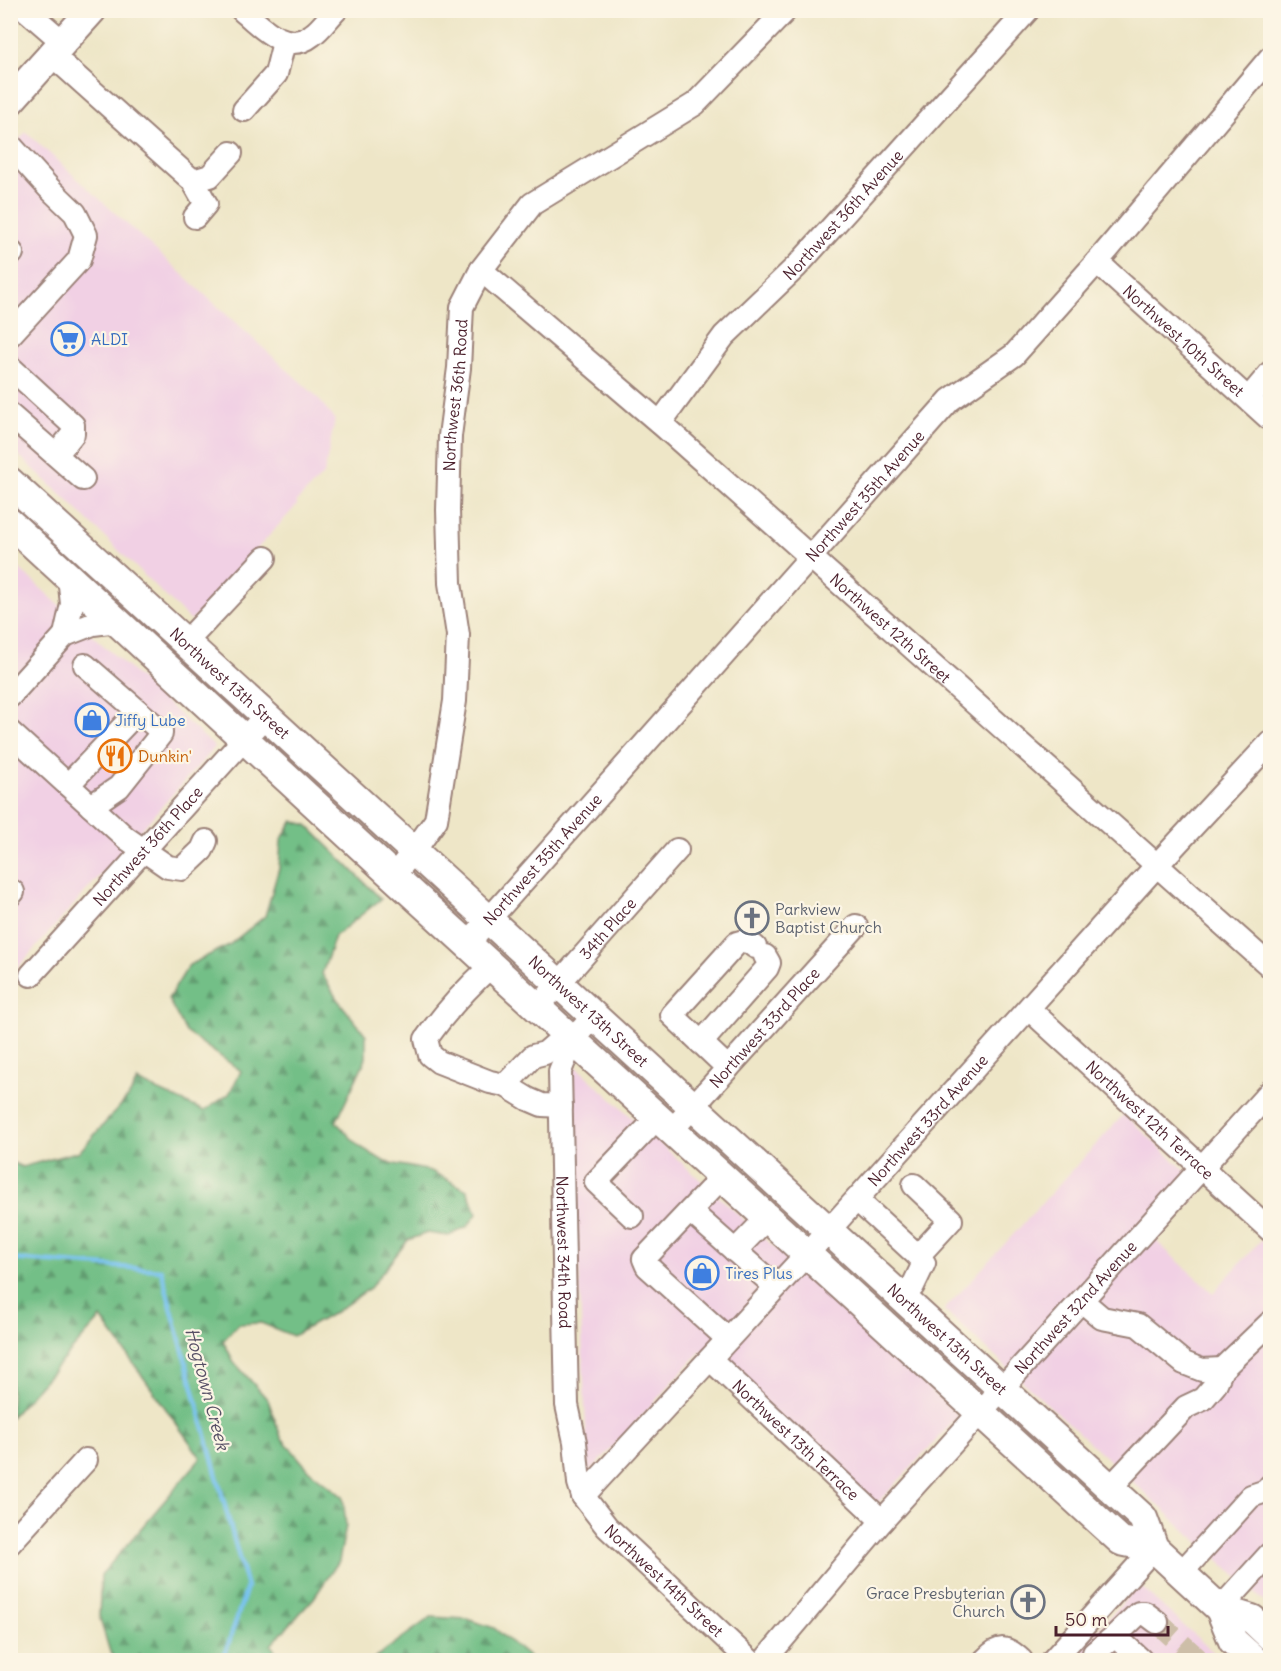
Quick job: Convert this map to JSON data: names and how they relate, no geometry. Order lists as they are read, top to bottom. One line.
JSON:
{"streets":{"main road":["Northwest 13th Street"],"street":["Northwest 36th Avenue","Northwest 10th Street","Northwest 36th Road","Northwest 35th Avenue","Northwest 12th Street","Northwest 36th Place","34th Place","Northwest 33rd Place","Northwest 12th Terrace","Northwest 33rd Avenue","Northwest 34th Road","Northwest 32nd Avenue","Northwest 13th Terrace","Northwest 14th Street"]},"crossings":[["Northwest 36th Avenue","Northwest 12th Street"],["Northwest 10th Street","Northwest 35th Avenue"],["Northwest 36th Road","Northwest 12th Street"],["Northwest 36th Road","Northwest 13th Street"],["Northwest 35th Avenue","Northwest 12th Street"],["Northwest 35th Avenue","Northwest 13th Street"],["Northwest 12th Street","Northwest 33rd Avenue"],["Northwest 13th Street","Northwest 36th Place"],["Northwest 13th Street","34th Place"],["Northwest 13th Street","Northwest 33rd Place"],["Northwest 13th Street","Northwest 33rd Avenue"],["Northwest 13th Street","Northwest 34th Road"],["Northwest 13th Street","Northwest 32nd Avenue"],["Northwest 12th Terrace","Northwest 33rd Avenue"],["Northwest 12th Terrace","Northwest 32nd Avenue"],["Northwest 33rd Avenue","Northwest 34th Road"],["Northwest 33rd Avenue","Northwest 13th Terrace"],["Northwest 33rd Avenue","Northwest 14th Street"],["Northwest 34th Road","Northwest 14th Street"],["Northwest 32nd Avenue","Northwest 13th Terrace"]],"water":["Hogtown Creek"],"places":{"supermarket":["ALDI"],"shop":["Jiffy Lube","Tires Plus"],"restaurant":["Dunkin'"],"church":["Parkview Baptist Church","Grace Presbyterian Church"]},"scale_bar":"50 m"}
